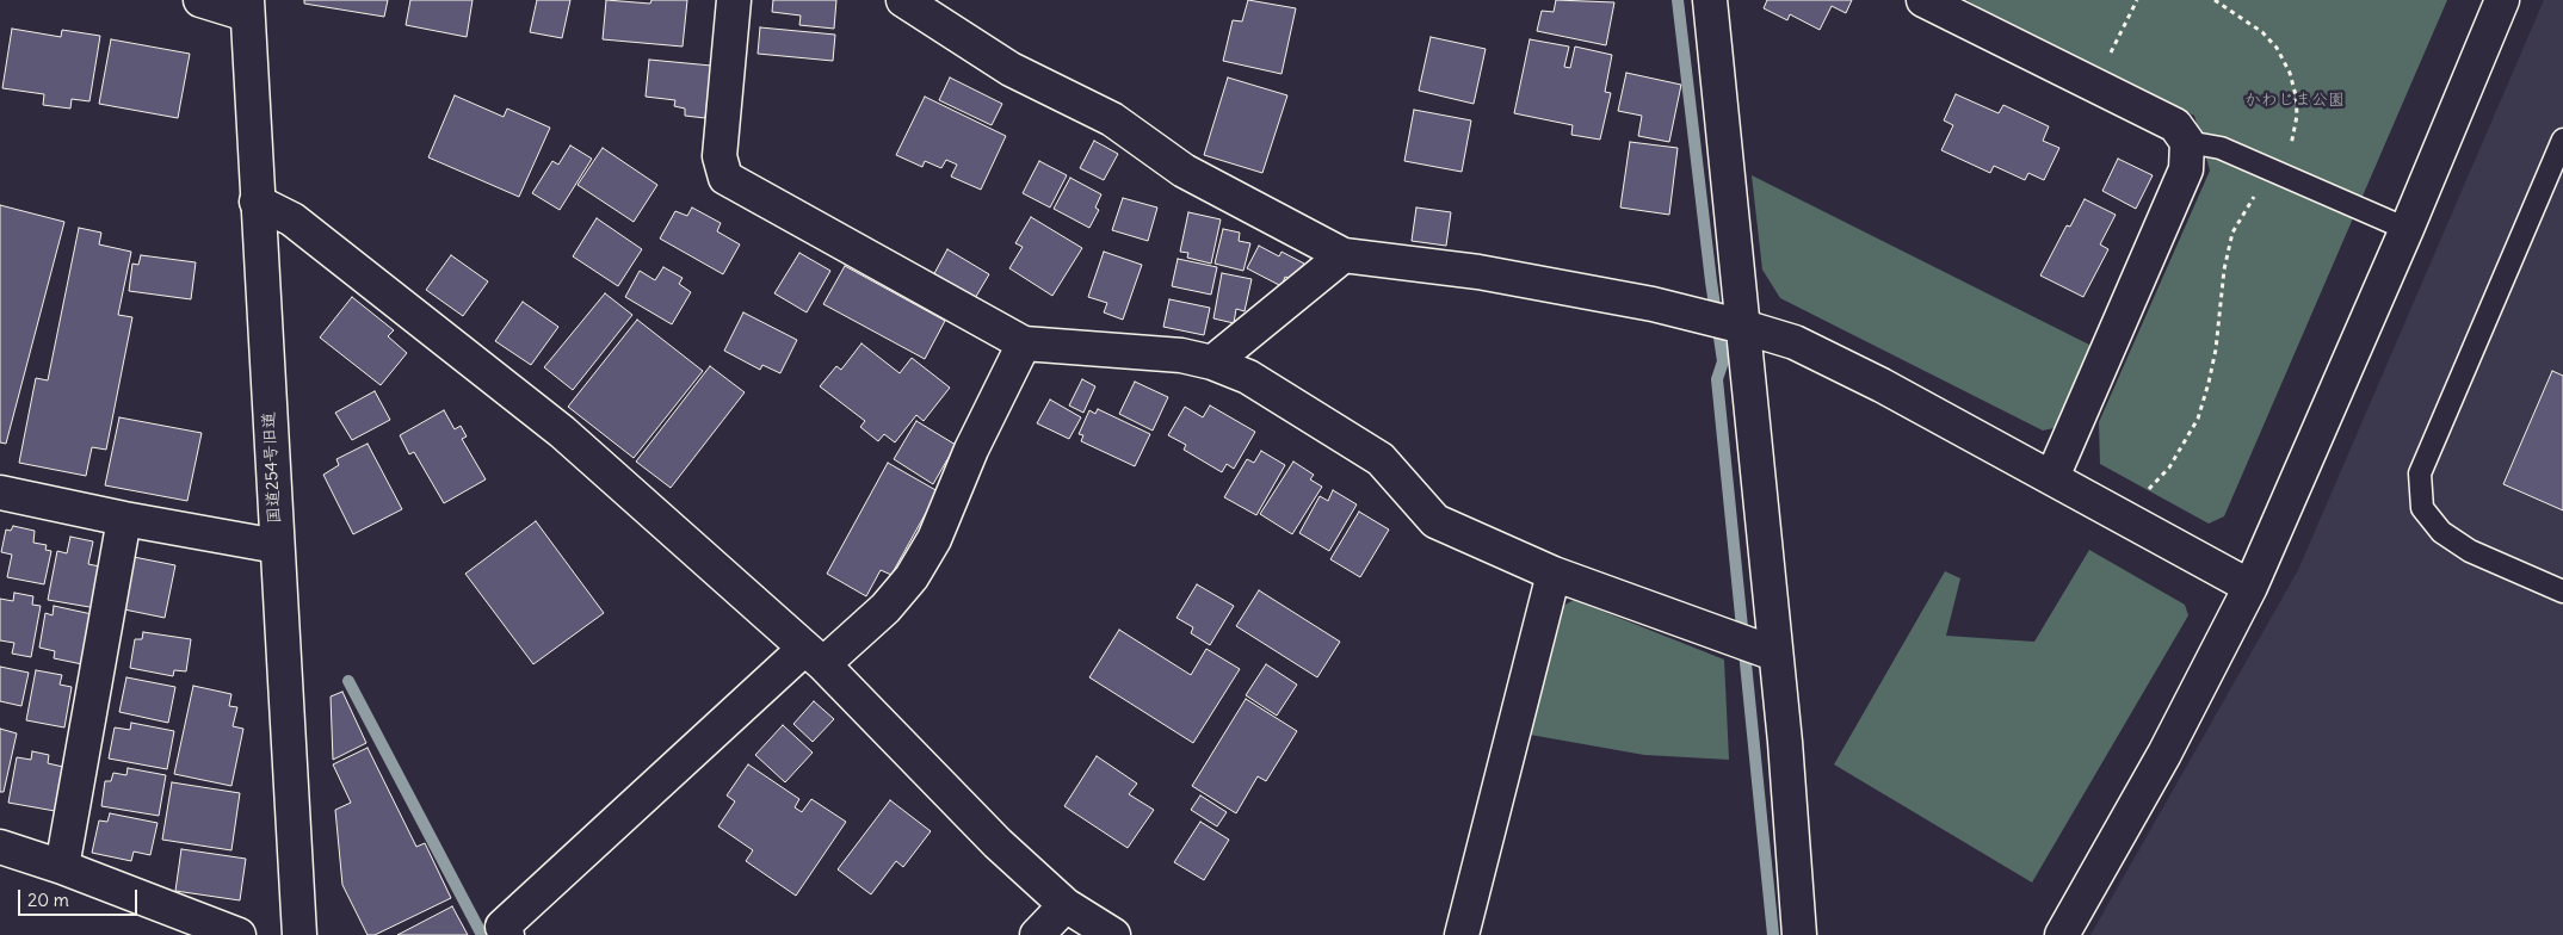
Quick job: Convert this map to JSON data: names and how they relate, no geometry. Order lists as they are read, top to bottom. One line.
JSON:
{"streets":{"street":["国道254号旧道"]},"parks":["かわじま公園"],"scale_bar":"20 m"}
